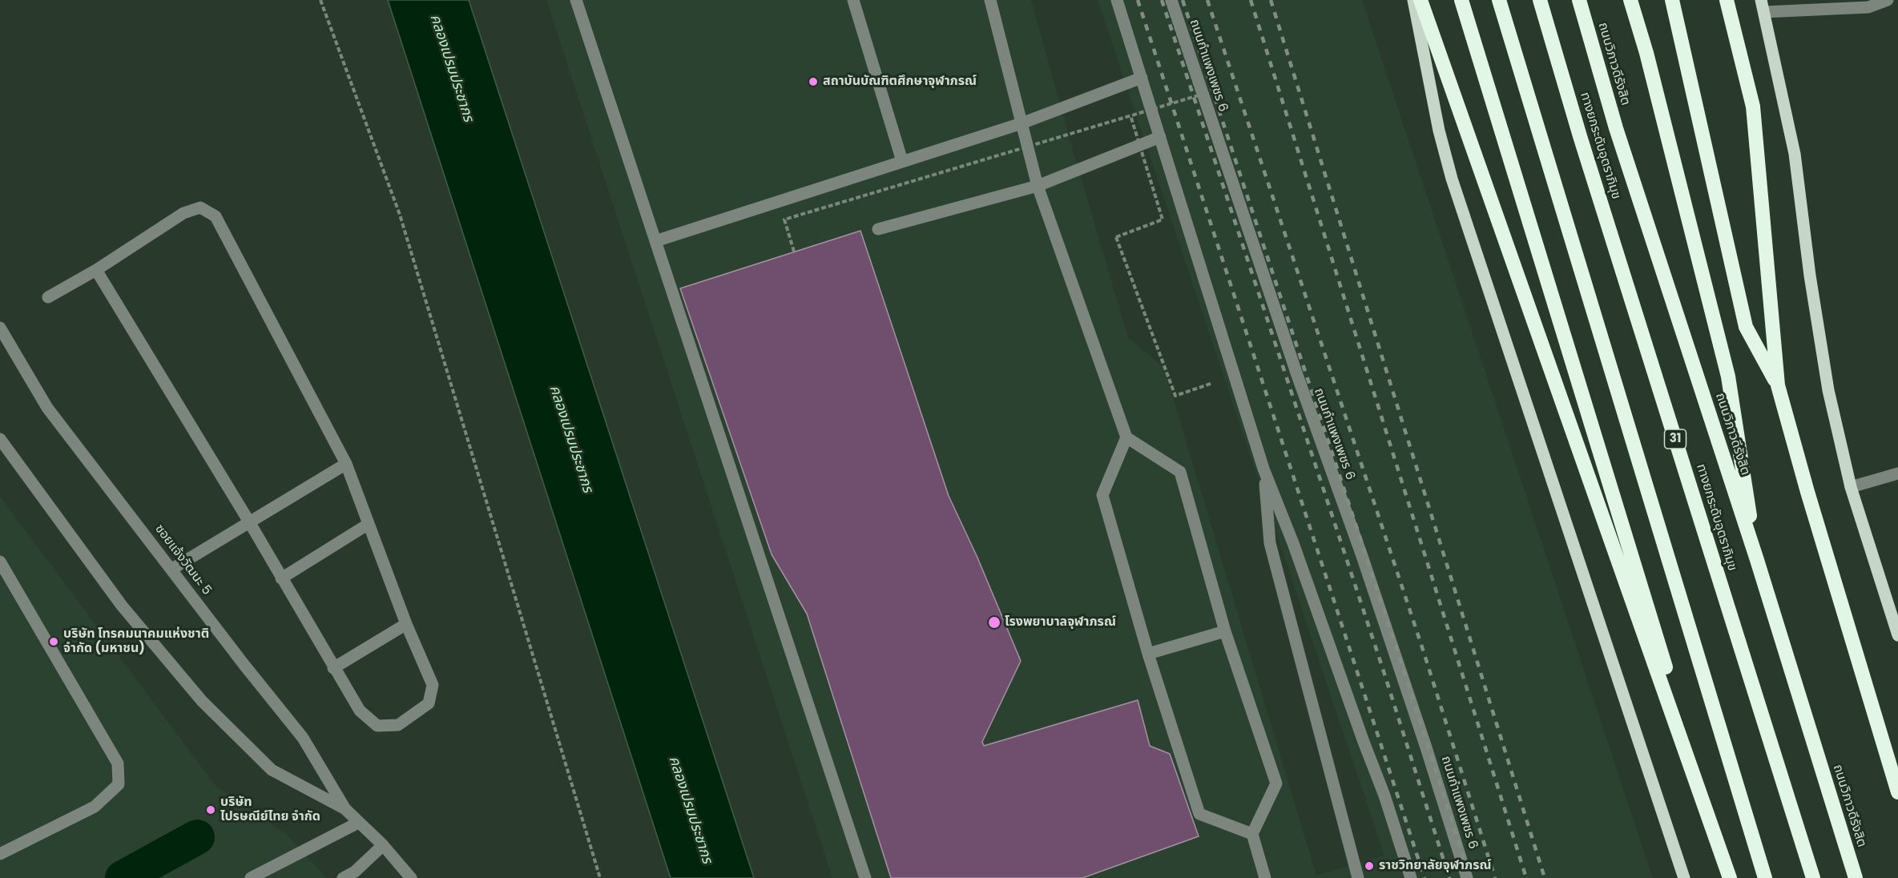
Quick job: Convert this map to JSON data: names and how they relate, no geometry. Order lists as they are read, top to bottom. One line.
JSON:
{"streets":{"highway":["ถนนวิภาวดีรังสิต","ทางยกระดับอุตราภิมุข","31"],"street":["ถนนกำแพงเพชร 6","ซอยแจ้งวัฒนะ 5"]},"water":["คลองเปรมประชากร"],"places":["สถาบันบัณฑิตศึกษาจุฬาภรณ์","โรงพยาบาลจุฬาภรณ์","บริษัท โทรคมนาคมแห่งชาติ จำกัด (มหาชน)","บริษัท ไปรษณีย์ไทย จำกัด","ราชวิทยาลัยจุฬาภรณ์"]}
